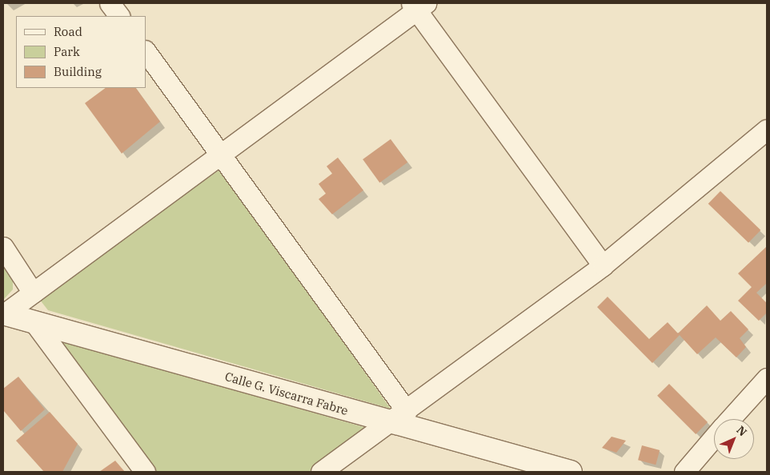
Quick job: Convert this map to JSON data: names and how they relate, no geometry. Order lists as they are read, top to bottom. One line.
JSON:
{"streets":{"street":["Calle G. Viscarra Fabre"]},"legend":["Road","Park","Building"],"north":"top right"}
